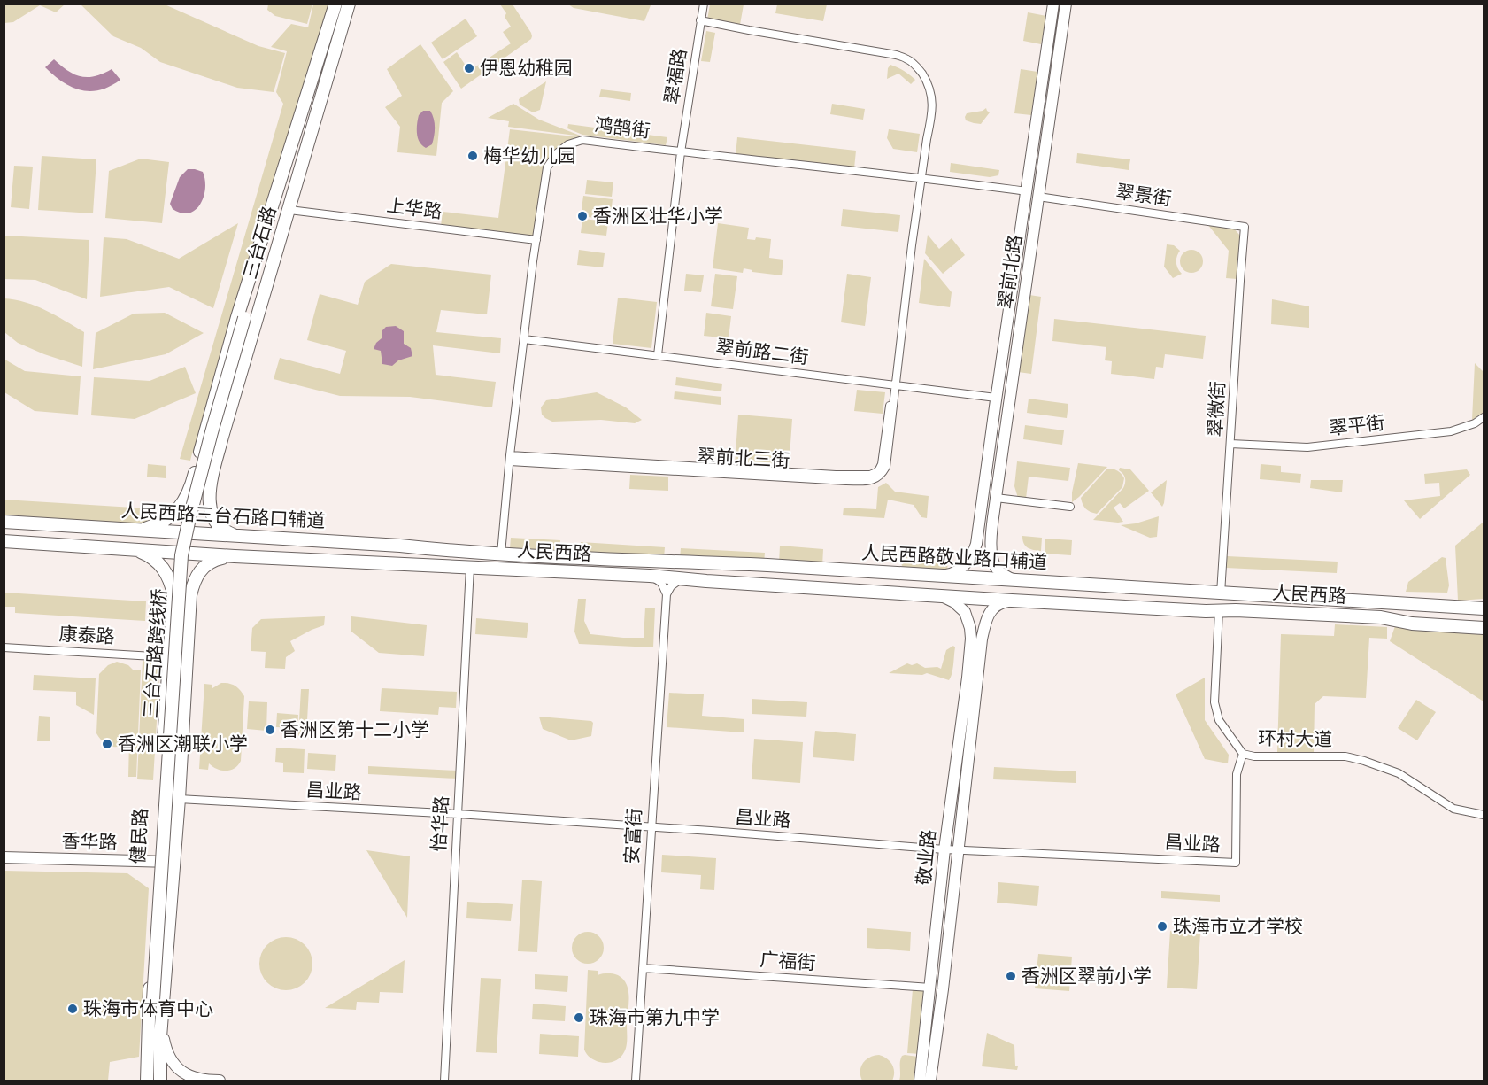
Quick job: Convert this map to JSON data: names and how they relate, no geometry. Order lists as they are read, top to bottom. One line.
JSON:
{"streets":{"main road":["三台石路","翠前北路","人民西路三台石路口辅道","人民西路","人民西路敬业路口辅道","三台石路跨线桥","健民路","香华路","敬业路"],"street":["翠福路","鸿鹄街","翠景街","上华路","翠前路二街","翠微街","翠平街","翠前北三街","康泰路","环村大道","昌业路","怡华路","安富街","广福街"]},"crossings":[["翠福路","鸿鹄街"],["翠福路","翠前路二街"],["翠福路","翠前北三街"],["鸿鹄街","上华路"],["鸿鹄街","翠前北路"],["鸿鹄街","翠前路二街"],["鸿鹄街","翠前北三街"],["鸿鹄街","人民西路"],["翠景街","翠前北路"],["翠景街","翠微街"],["上华路","三台石路"],["三台石路","人民西路三台石路口辅道"],["翠前北路","翠前路二街"],["翠前北路","人民西路敬业路口辅道"],["翠前路二街","翠前北三街"],["翠微街","翠平街"],["翠微街","人民西路敬业路口辅道"],["人民西路三台石路口辅道","人民西路"],["人民西路三台石路口辅道","健民路"],["人民西路","人民西路敬业路口辅道"],["人民西路","怡华路"],["人民西路敬业路口辅道","环村大道"],["康泰路","健民路"],["三台石路跨线桥","健民路"],["环村大道","昌业路"],["昌业路","怡华路"],["昌业路","健民路"],["昌业路","安富街"],["昌业路","敬业路"],["健民路","香华路"],["安富街","广福街"],["敬业路","广福街"]],"places":["伊恩幼稚园","梅华幼儿园","香洲区壮华小学","香洲区第十二小学","香洲区潮联小学","珠海市立才学校","香洲区翠前小学","珠海市体育中心","珠海市第九中学"]}
